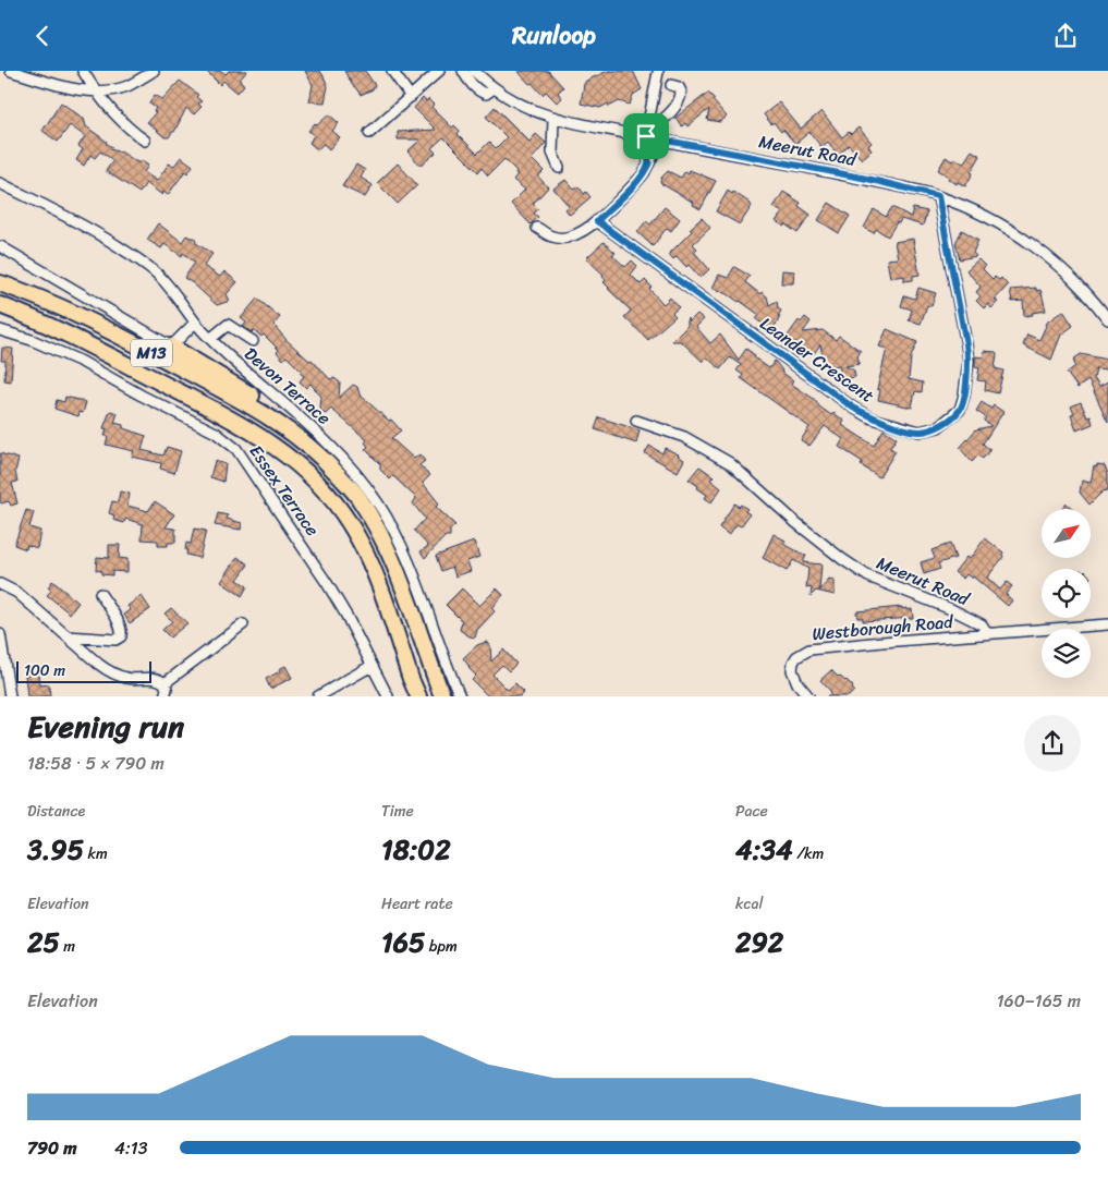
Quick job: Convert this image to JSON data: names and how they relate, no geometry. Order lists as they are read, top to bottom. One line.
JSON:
{"streets":{"highway":["M13"],"street":["Meerut Road","Leander Crescent","Devon Terrace","Essex Terrace","Westborough Road"]},"crossings":[["Meerut Road","Leander Crescent"],["Meerut Road","Westborough Road"]],"scale_bar":"100 m","north":"top right","page":{"header":"Runloop","scale":"100 m","heading":["Evening run","18:58 · 5 × 790 m"],"stats":[["Distance","3.95 km"],["Time","18:02"],["Pace","4:34 /km"],["Elevation","25 m"],["Heart rate","165 bpm"],["kcal","292"]],"chart":["Elevation","160–165 m"],"list":[{"name":"790 m","note":"4:13"}]}}
